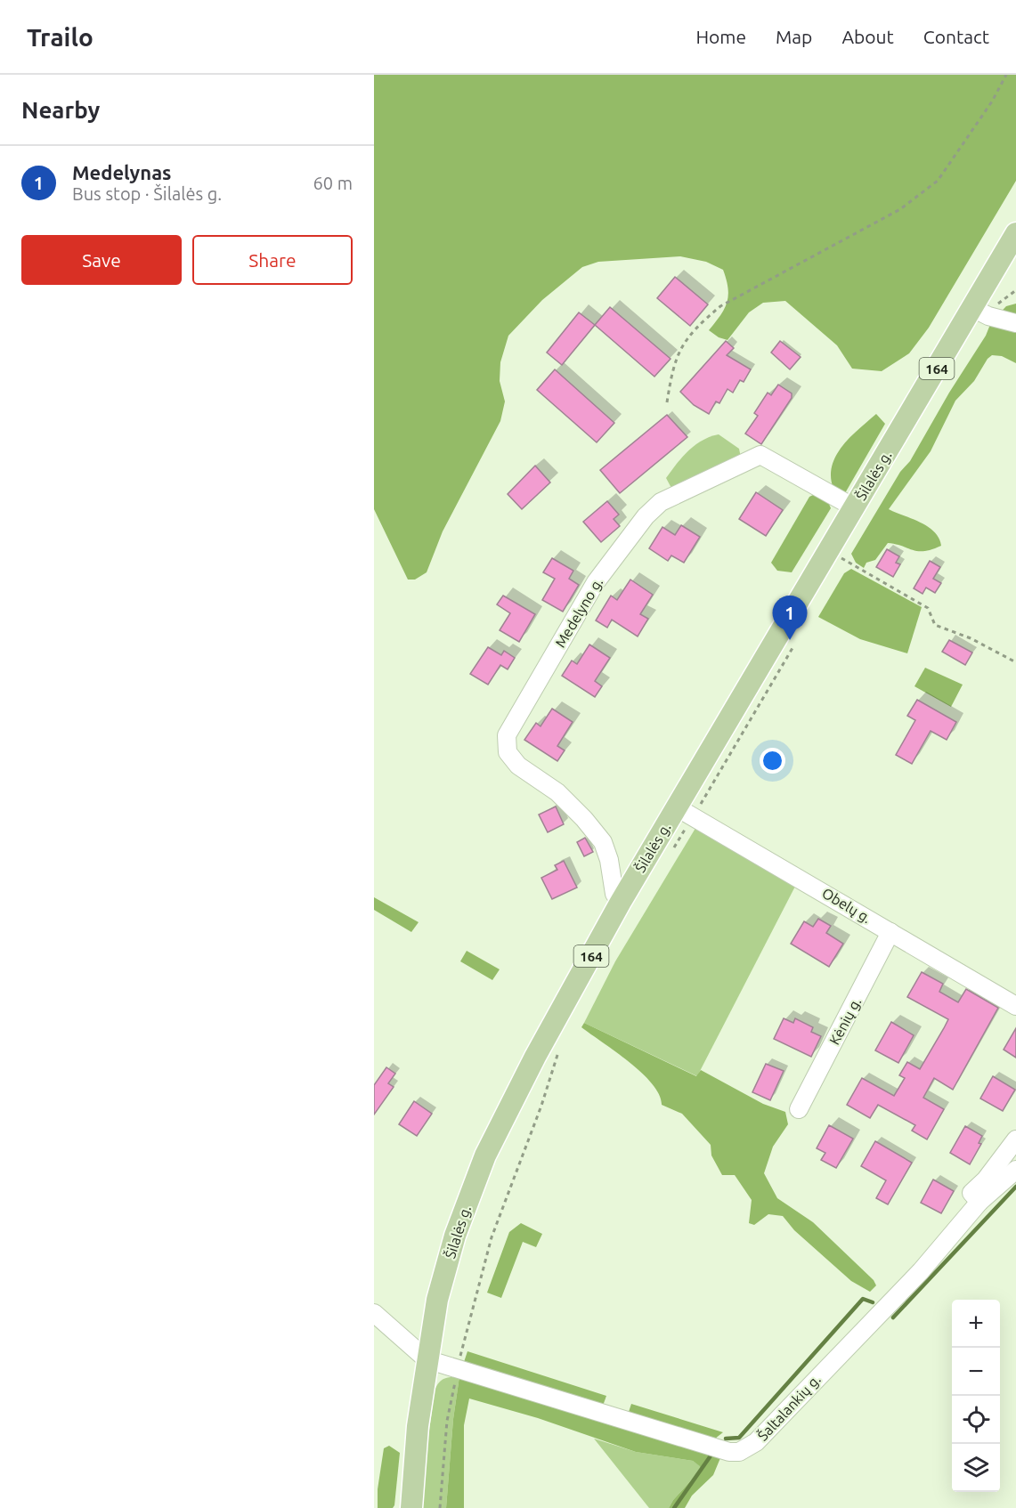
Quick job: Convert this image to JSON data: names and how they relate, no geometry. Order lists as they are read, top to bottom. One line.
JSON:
{"streets":{"main road":["164","Šilalės g."],"street":["Medelyno g.","Obelų g.","Kėnių g.","Šaltalankių g."]},"crossings":[["Šilalės g.","Medelyno g."],["Šilalės g.","Obelų g."],["Šilalės g.","Šaltalankių g."],["Obelų g.","Kėnių g."]],"page":{"header":"Trailo","nav":["Home","Map","About","Contact"],"heading":"Nearby","list":[{"mark":"1","name":"Medelynas","note":"Bus stop · Šilalės g.","value":"60 m"}],"buttons":["Save","Share"],"pins":"1","map_buttons":["+","−"]}}
